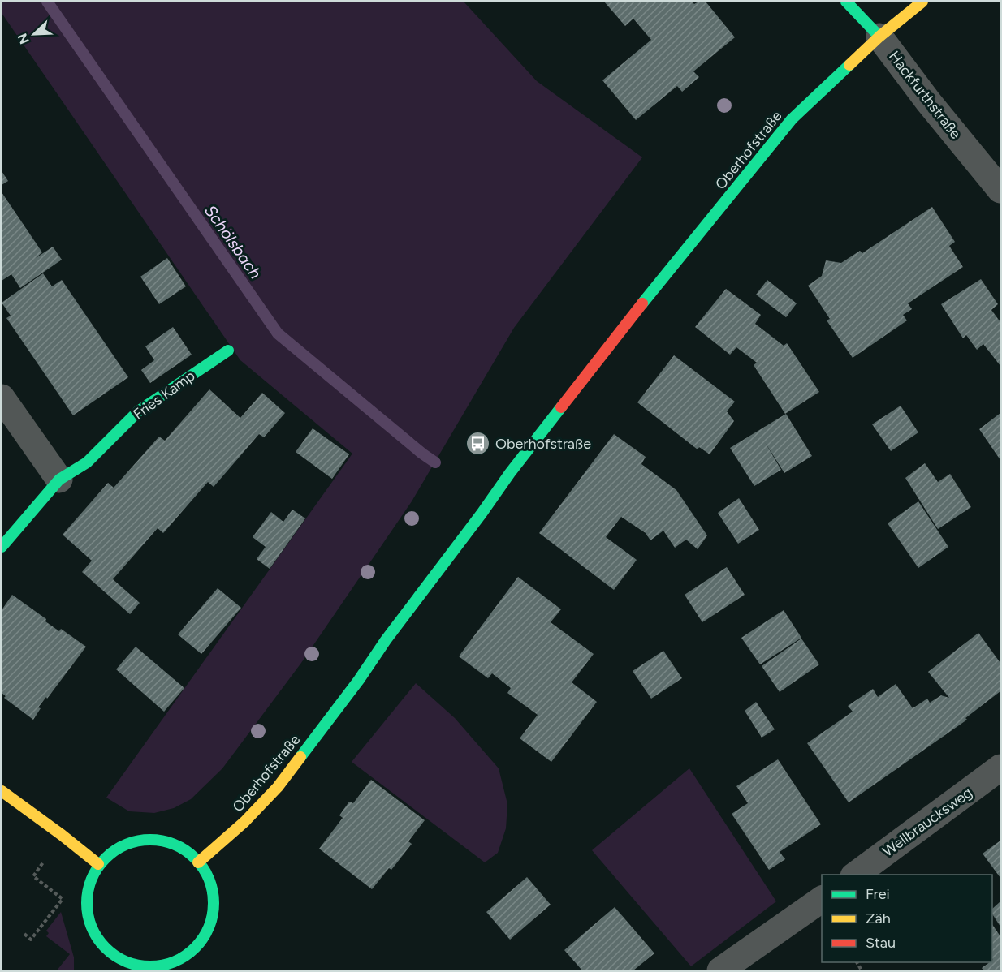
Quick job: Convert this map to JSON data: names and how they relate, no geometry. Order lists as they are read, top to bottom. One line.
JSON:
{"streets":{"main road":["Hackfurthstraße","Oberhofstraße","Fries Kamp"],"street":["Wellbraucksweg"]},"crossings":[["Hackfurthstraße","Oberhofstraße"]],"water":["Schölsbach"],"places":{"bus stop":["Oberhofstraße"]},"legend":["Frei","Zäh","Stau"],"north":"bottom left"}
